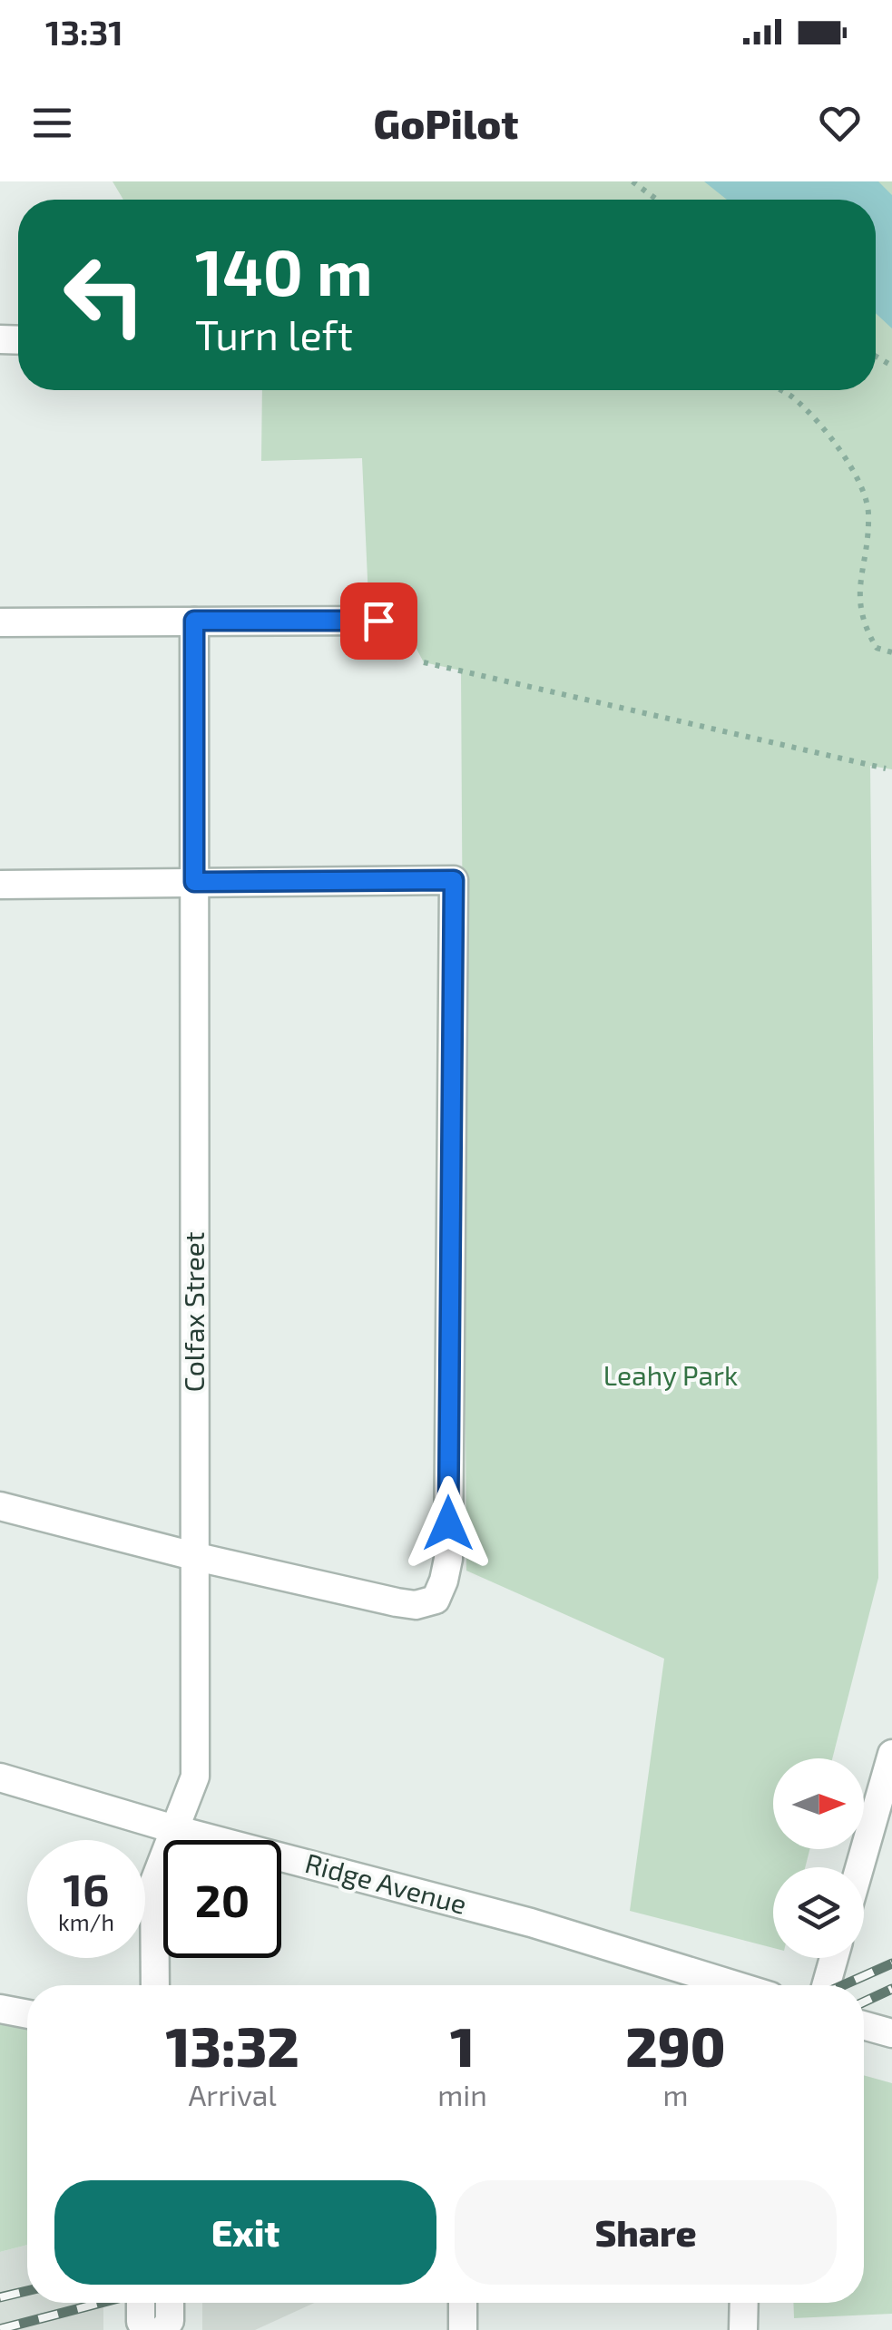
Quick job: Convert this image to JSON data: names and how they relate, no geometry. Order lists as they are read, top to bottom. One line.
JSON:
{"streets":{"street":["Colfax Street","Ridge Avenue"]},"crossings":[["Colfax Street","Ridge Avenue"]],"parks":["Leahy Park"],"north":"right","page":{"status":"13:31","header":"GoPilot","turn":["140 m","Turn left"],"speed":"16 km/h","limit":"20","eta":["13:32","Arrival","1","min","290","m"],"buttons":["Exit","Share"]}}
